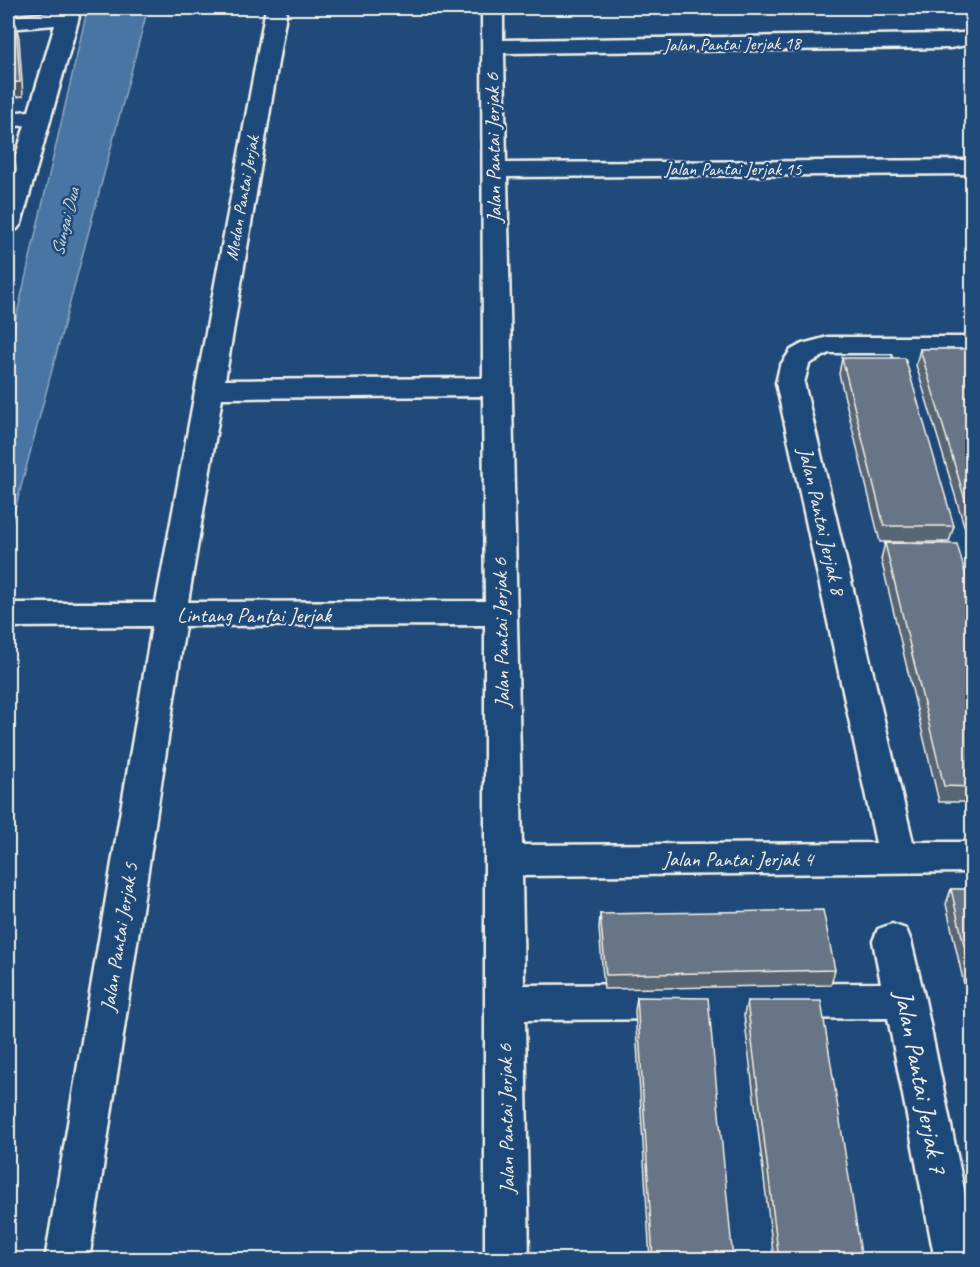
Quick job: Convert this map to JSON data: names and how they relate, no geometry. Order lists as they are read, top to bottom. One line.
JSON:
{"streets":{"street":["Jalan Pantai Jerjak 18","Jalan Pantai Jerjak 6","Jalan Pantai Jerjak 15","Medan Pantai Jerjak","Jalan Pantai Jerjak 8","Lintang Pantai Jerjak","Jalan Pantai Jerjak 4","Jalan Pantai Jerjak 5","Jalan Pantai Jerjak 7"]},"crossings":[["Jalan Pantai Jerjak 18","Jalan Pantai Jerjak 6"],["Jalan Pantai Jerjak 6","Jalan Pantai Jerjak 15"],["Jalan Pantai Jerjak 6","Lintang Pantai Jerjak"],["Jalan Pantai Jerjak 6","Jalan Pantai Jerjak 4"],["Medan Pantai Jerjak","Lintang Pantai Jerjak"],["Medan Pantai Jerjak","Jalan Pantai Jerjak 5"],["Jalan Pantai Jerjak 8","Jalan Pantai Jerjak 4"],["Lintang Pantai Jerjak","Jalan Pantai Jerjak 5"]],"water":["Sungai Dua"]}
